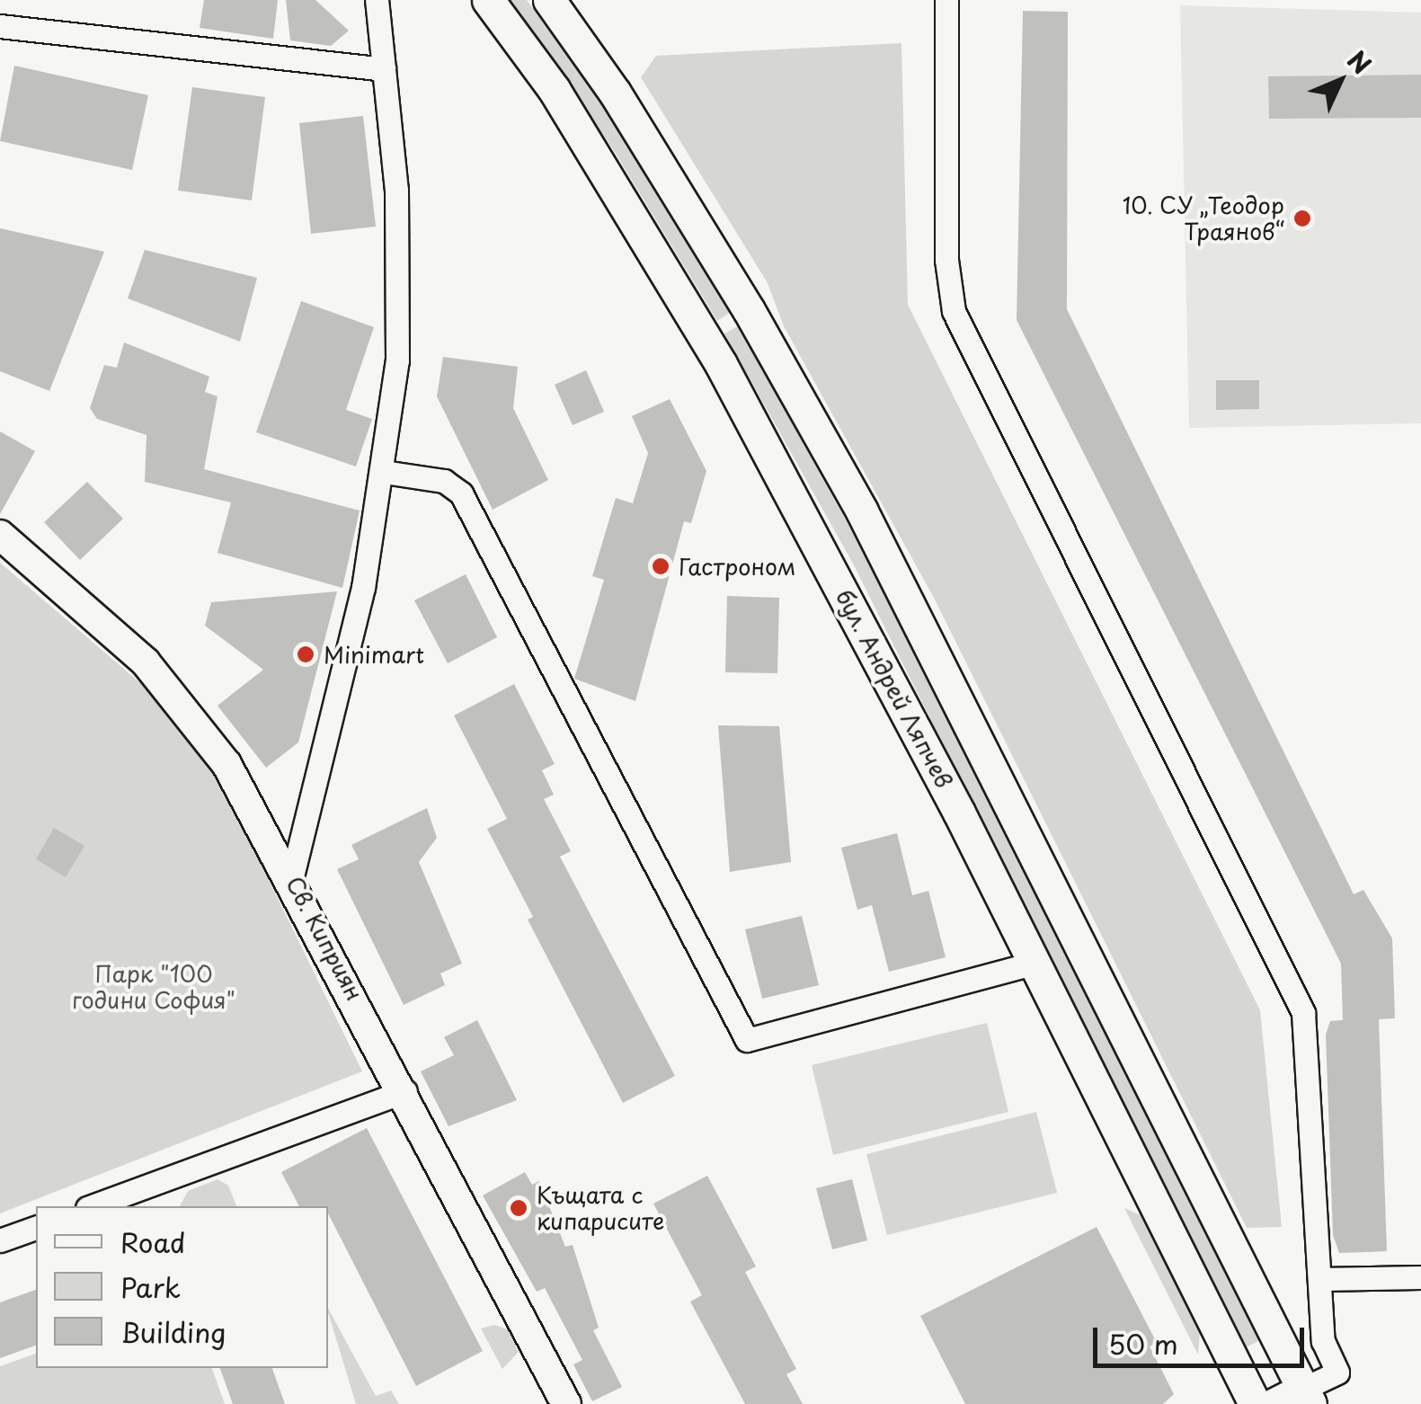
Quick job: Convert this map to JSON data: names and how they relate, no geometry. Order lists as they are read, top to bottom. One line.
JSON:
{"streets":{"main road":["бул. Андрей Ляпчев"],"street":["Св. Киприян"]},"parks":["Парк \"100 години София\""],"places":["10. СУ „Теодор Траянов“","Гастроном","Minimart","Къщата с кипарисите"],"legend":["Road","Park","Building"],"scale_bar":"50 m","north":"top right"}
